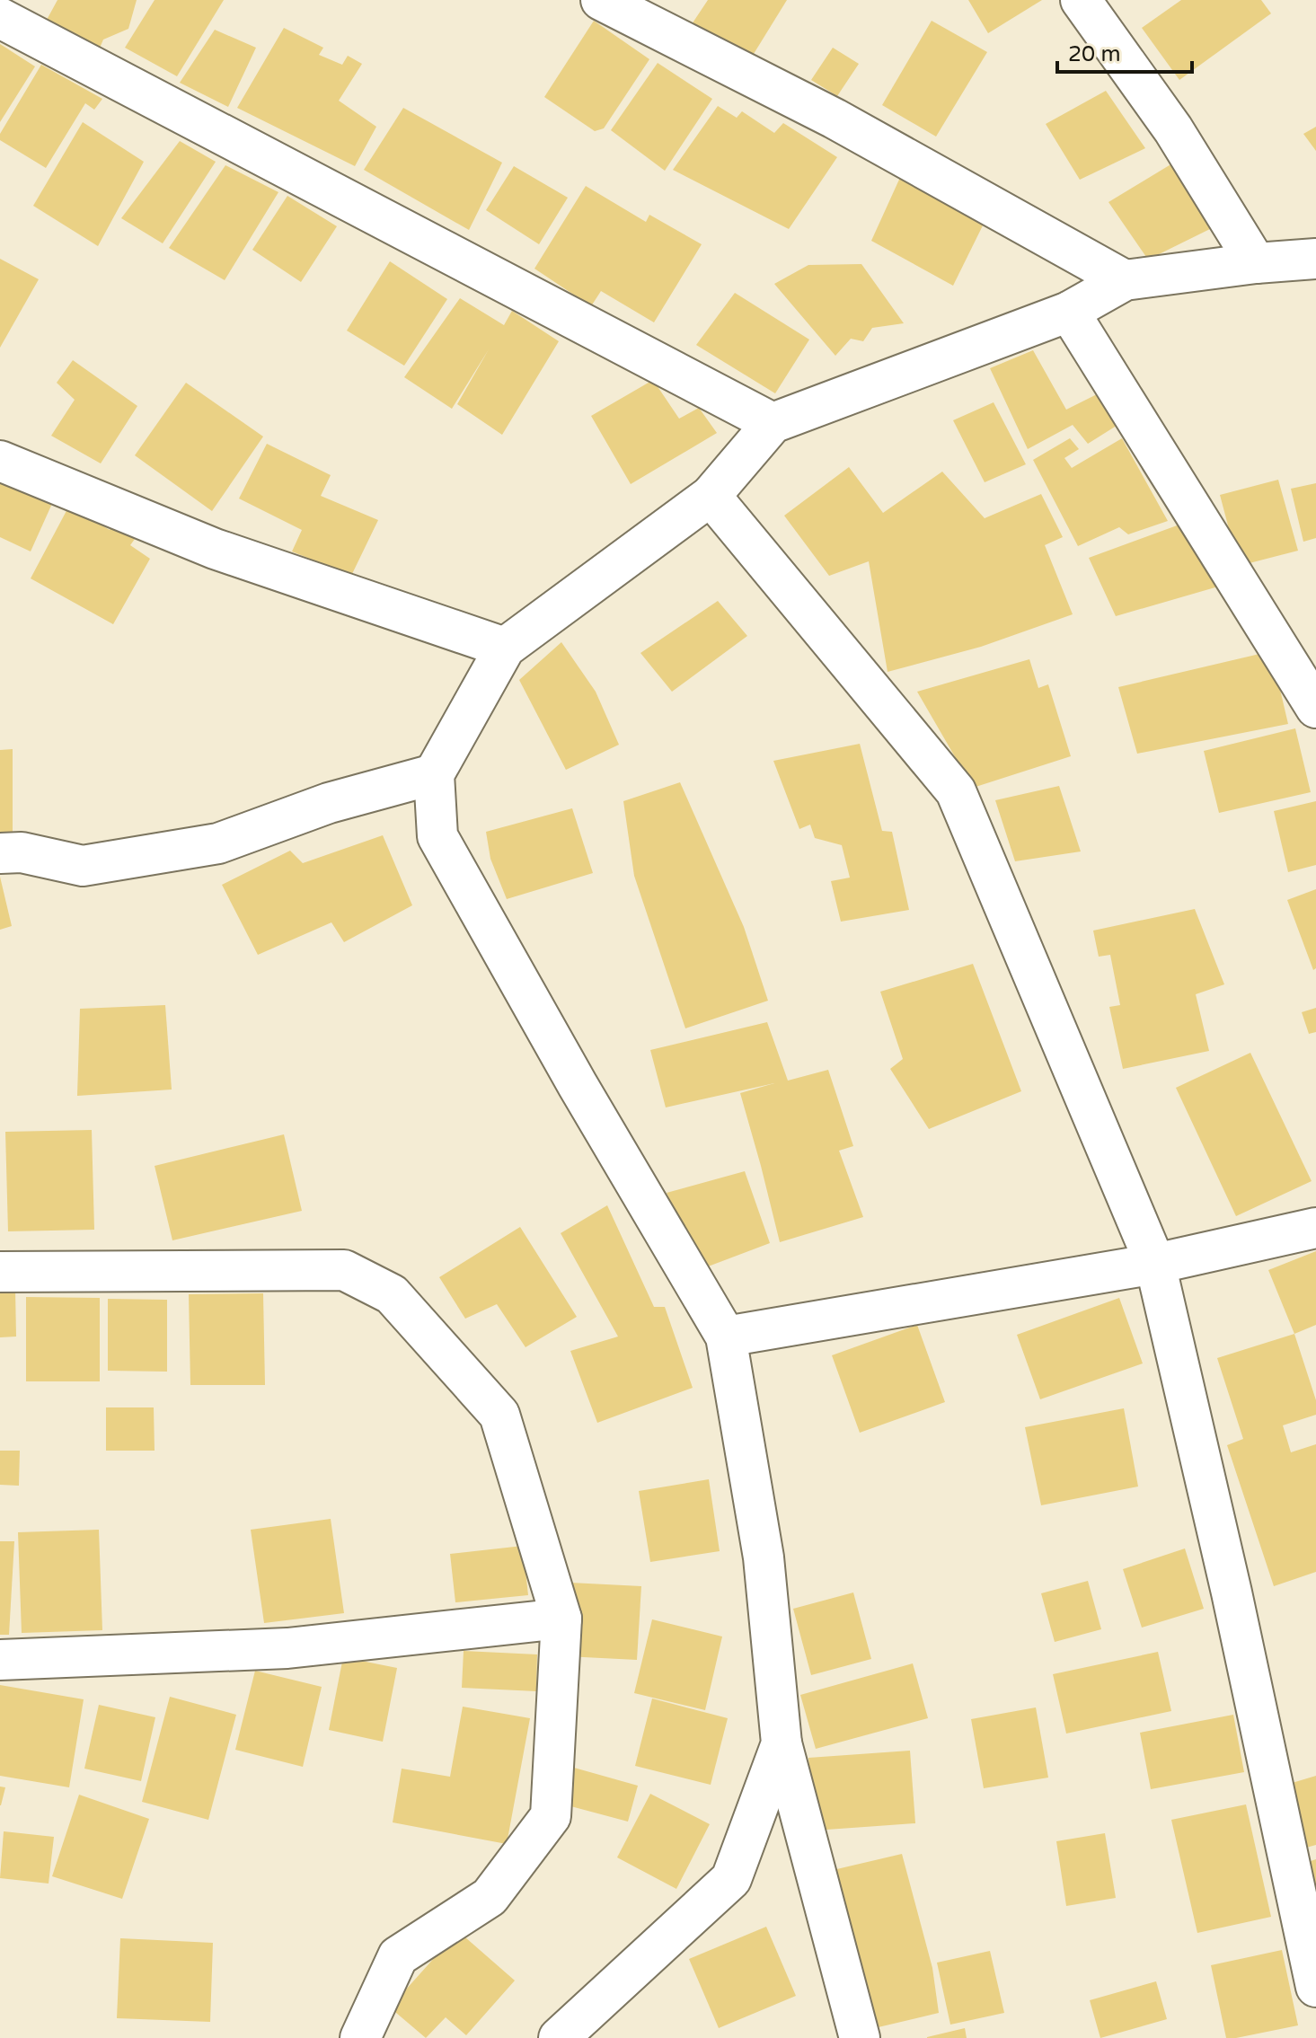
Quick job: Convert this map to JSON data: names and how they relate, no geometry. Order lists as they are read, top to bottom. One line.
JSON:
{"scale_bar":"20 m"}
